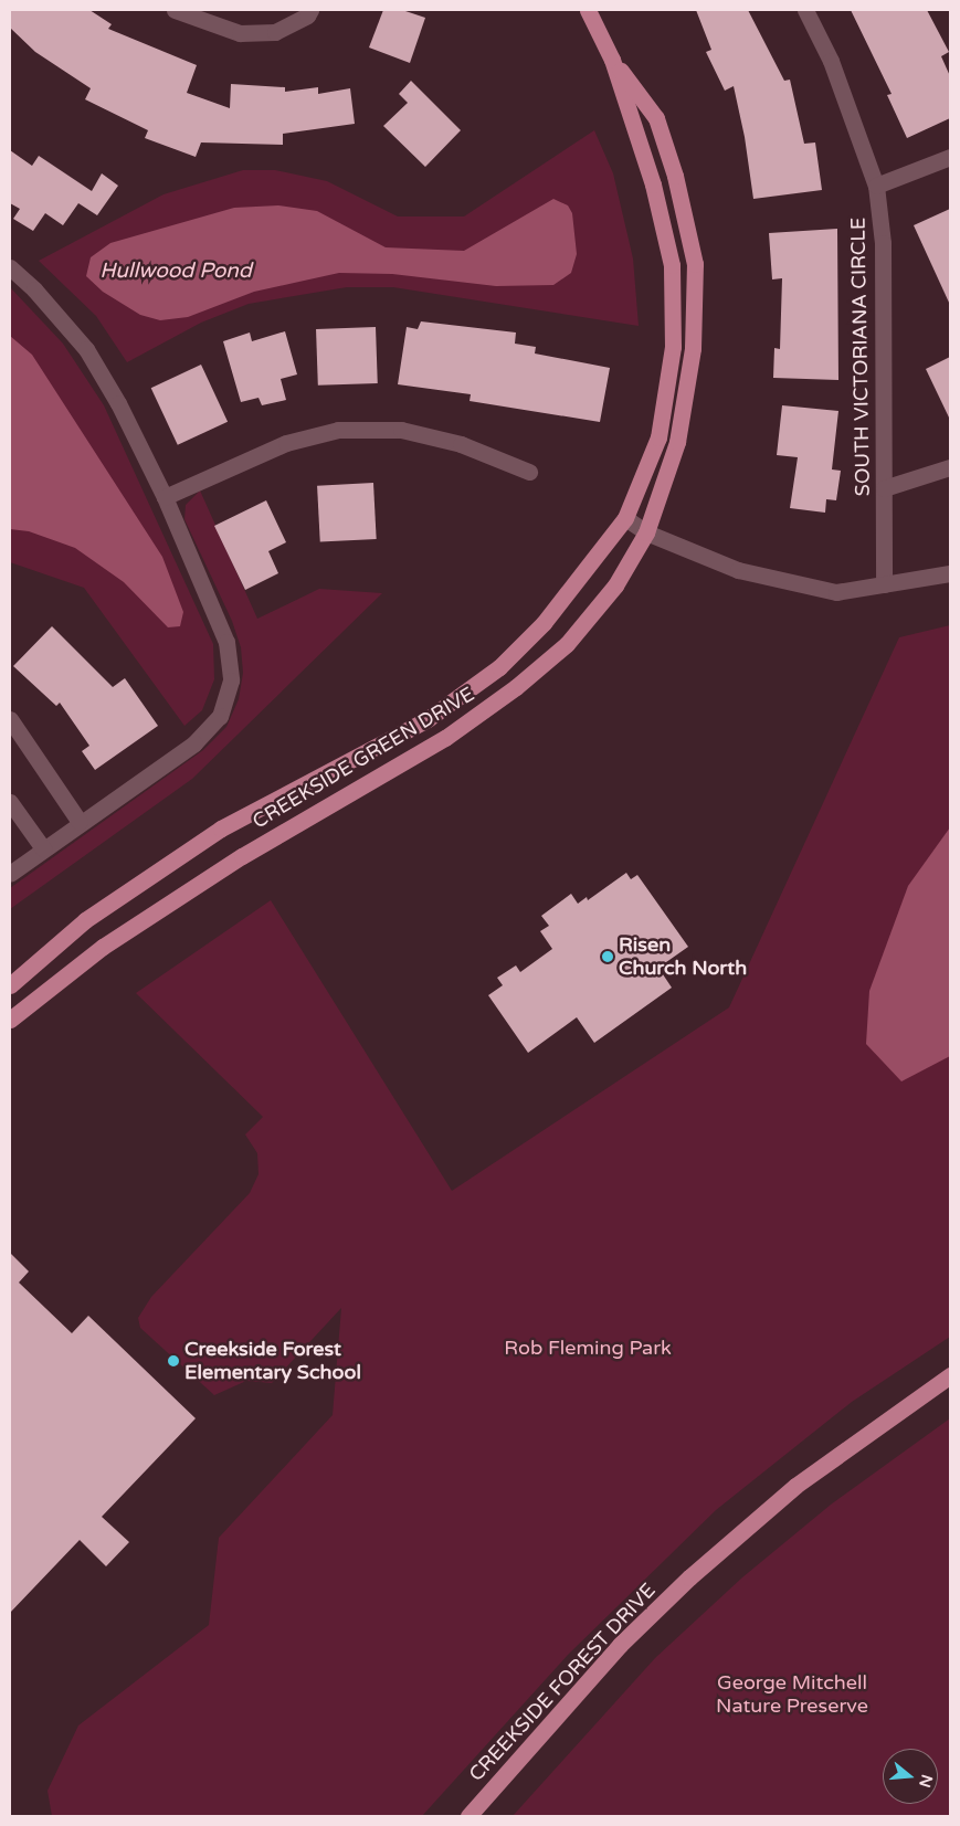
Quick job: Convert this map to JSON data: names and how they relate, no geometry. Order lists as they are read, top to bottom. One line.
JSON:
{"streets":{"main road":["CREEKSIDE GREEN DRIVE","CREEKSIDE FOREST DRIVE"],"street":["SOUTH VICTORIANA CIRCLE"]},"water":["Hullwood Pond"],"parks":["Rob Fleming Park","George Mitchell Nature Preserve"],"places":["Risen Church North","Creekside Forest Elementary School"],"north":"right"}
